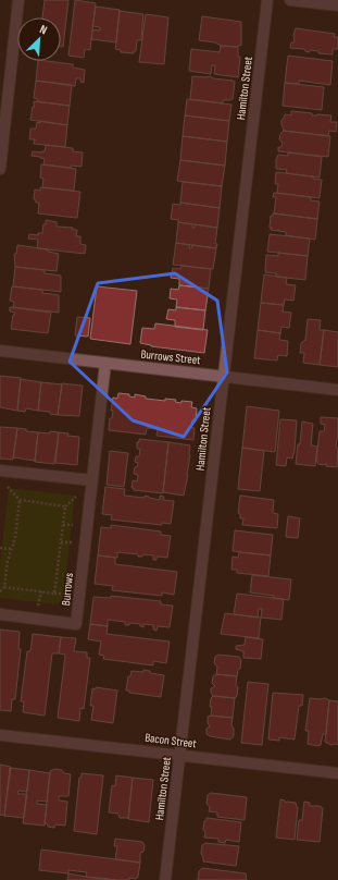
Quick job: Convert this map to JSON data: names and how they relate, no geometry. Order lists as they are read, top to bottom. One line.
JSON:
{"streets":{"street":["Hamilton Street","Burrows Street","Burrows","Bacon Street"]},"crossings":[["Hamilton Street","Burrows Street"],["Hamilton Street","Bacon Street"],["Burrows Street","Burrows"]],"north":"top right"}
